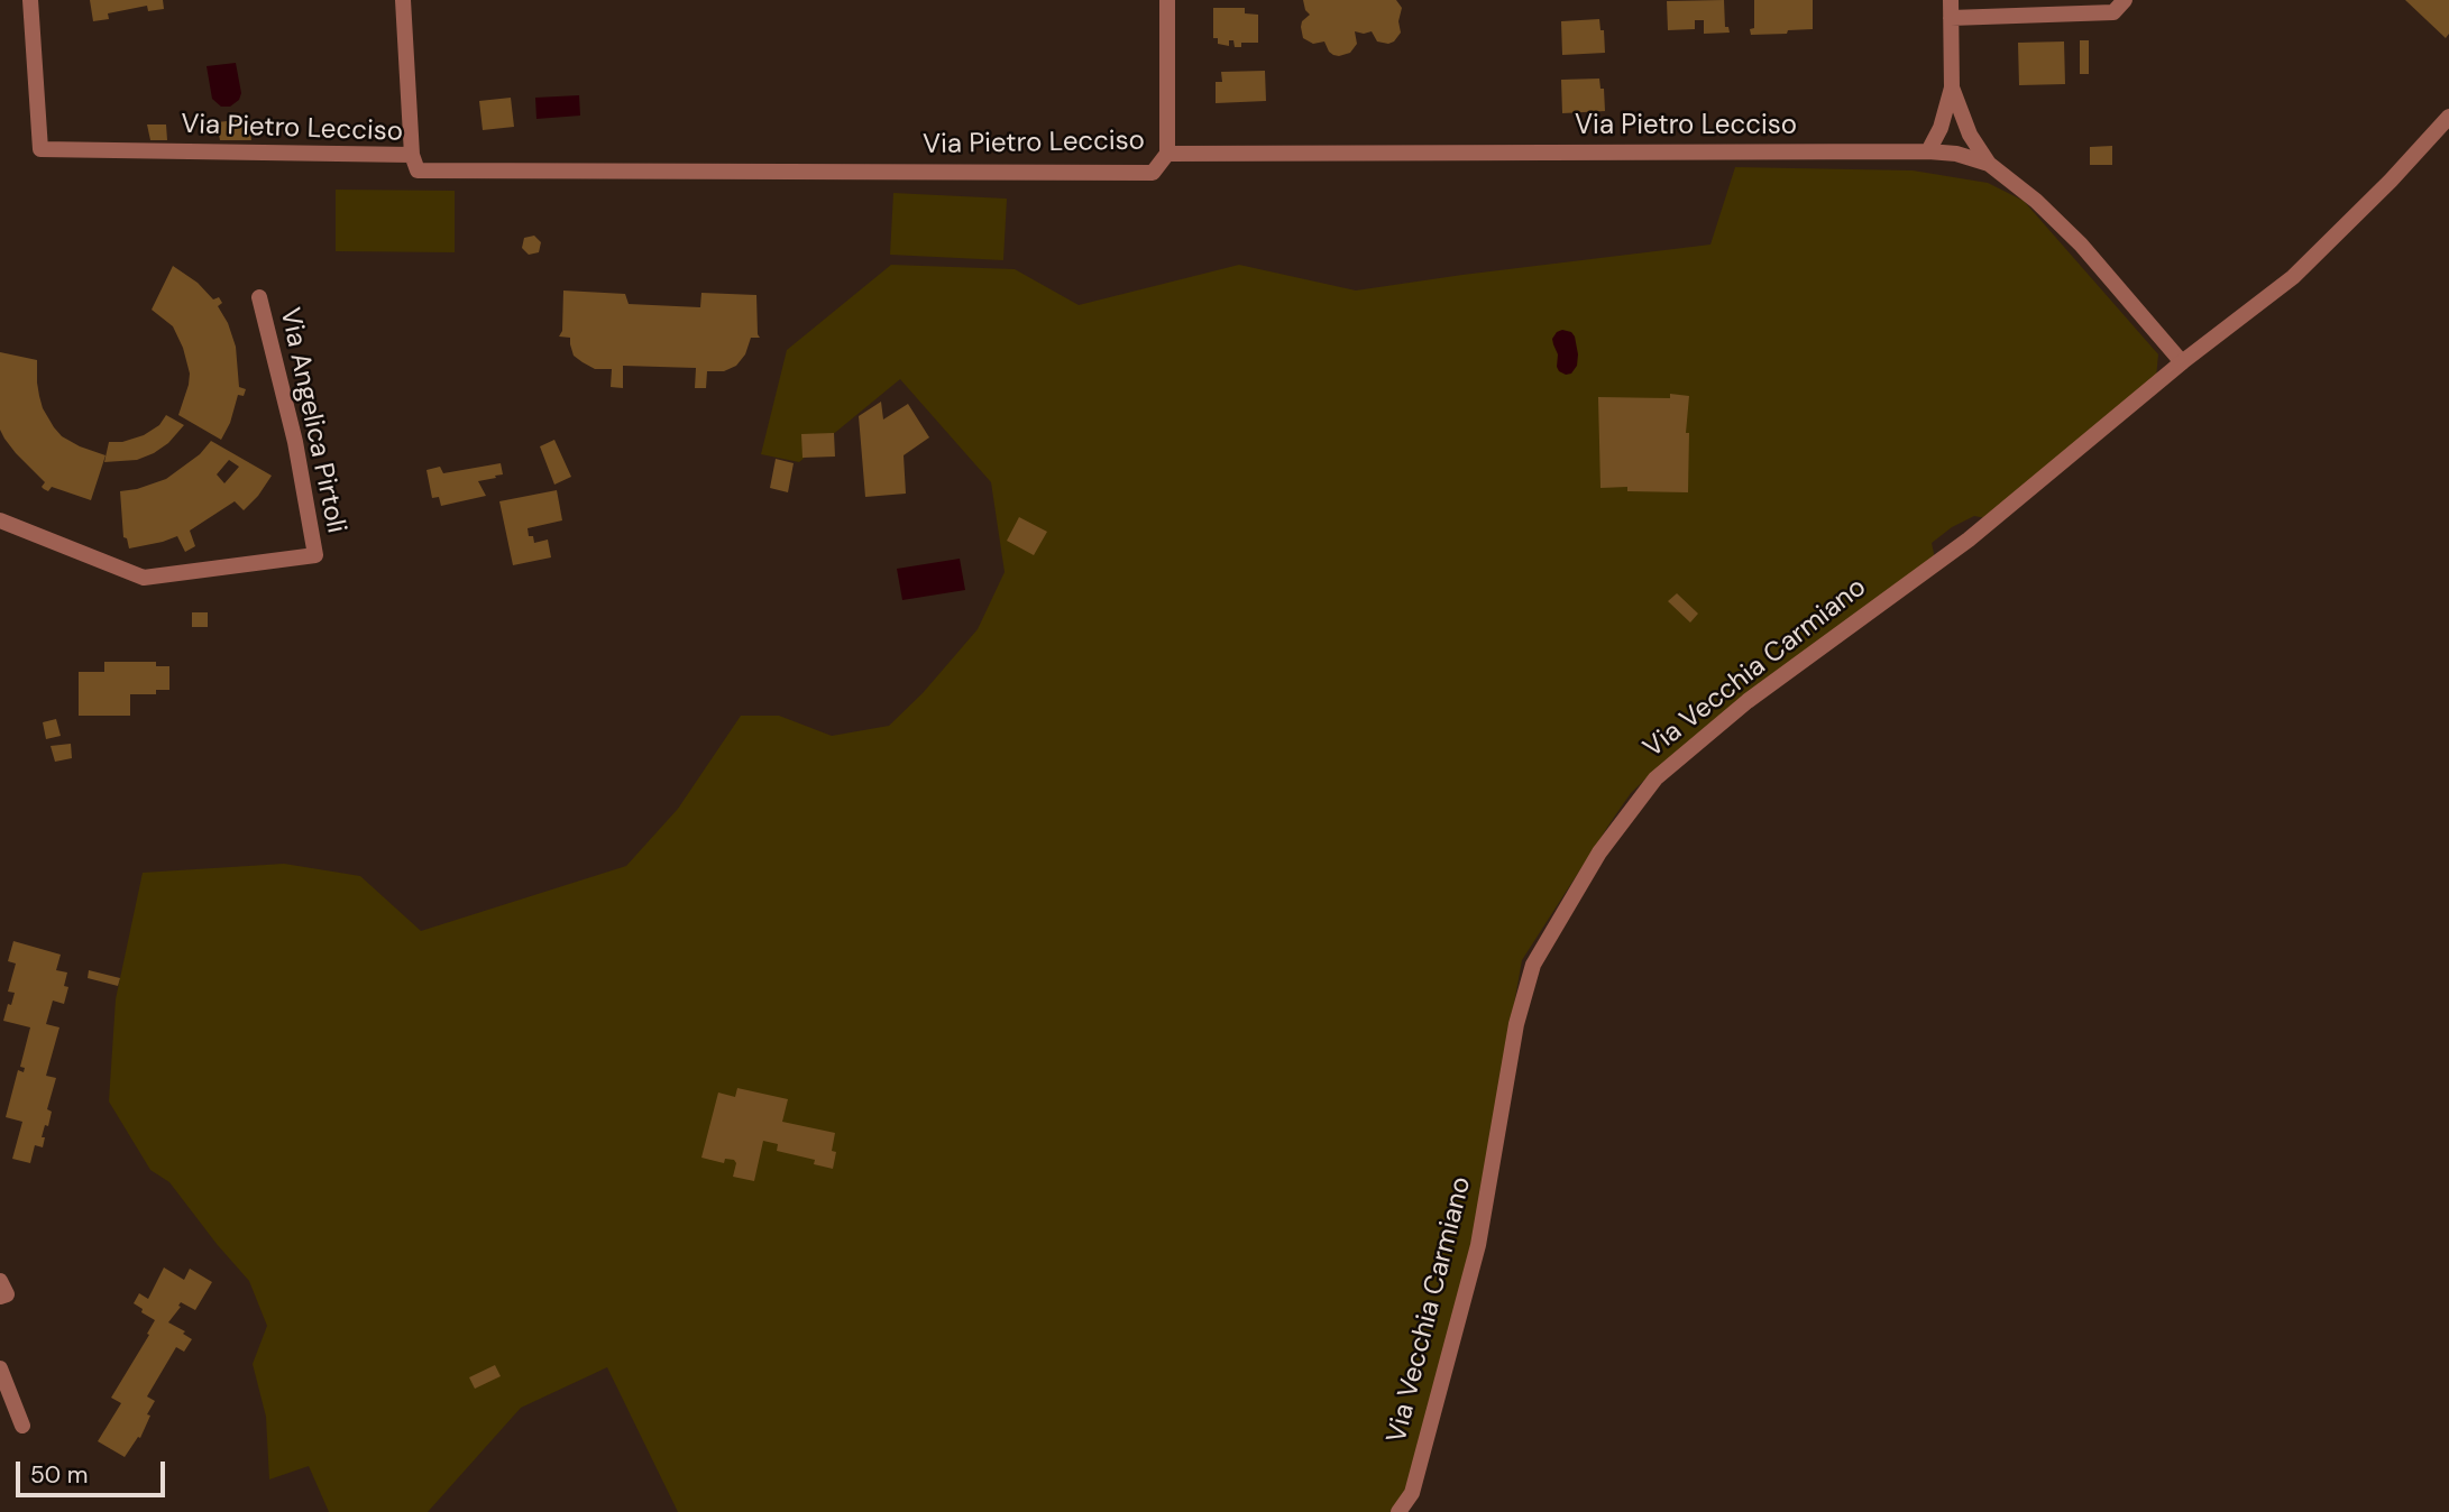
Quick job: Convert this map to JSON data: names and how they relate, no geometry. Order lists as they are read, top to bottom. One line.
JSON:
{"streets":{"street":["Via Pietro Lecciso","Via Angelica Pirtoli","Via Vecchia Carmiano"]},"crossings":[["Via Pietro Lecciso","Via Vecchia Carmiano"]],"scale_bar":"50 m"}
